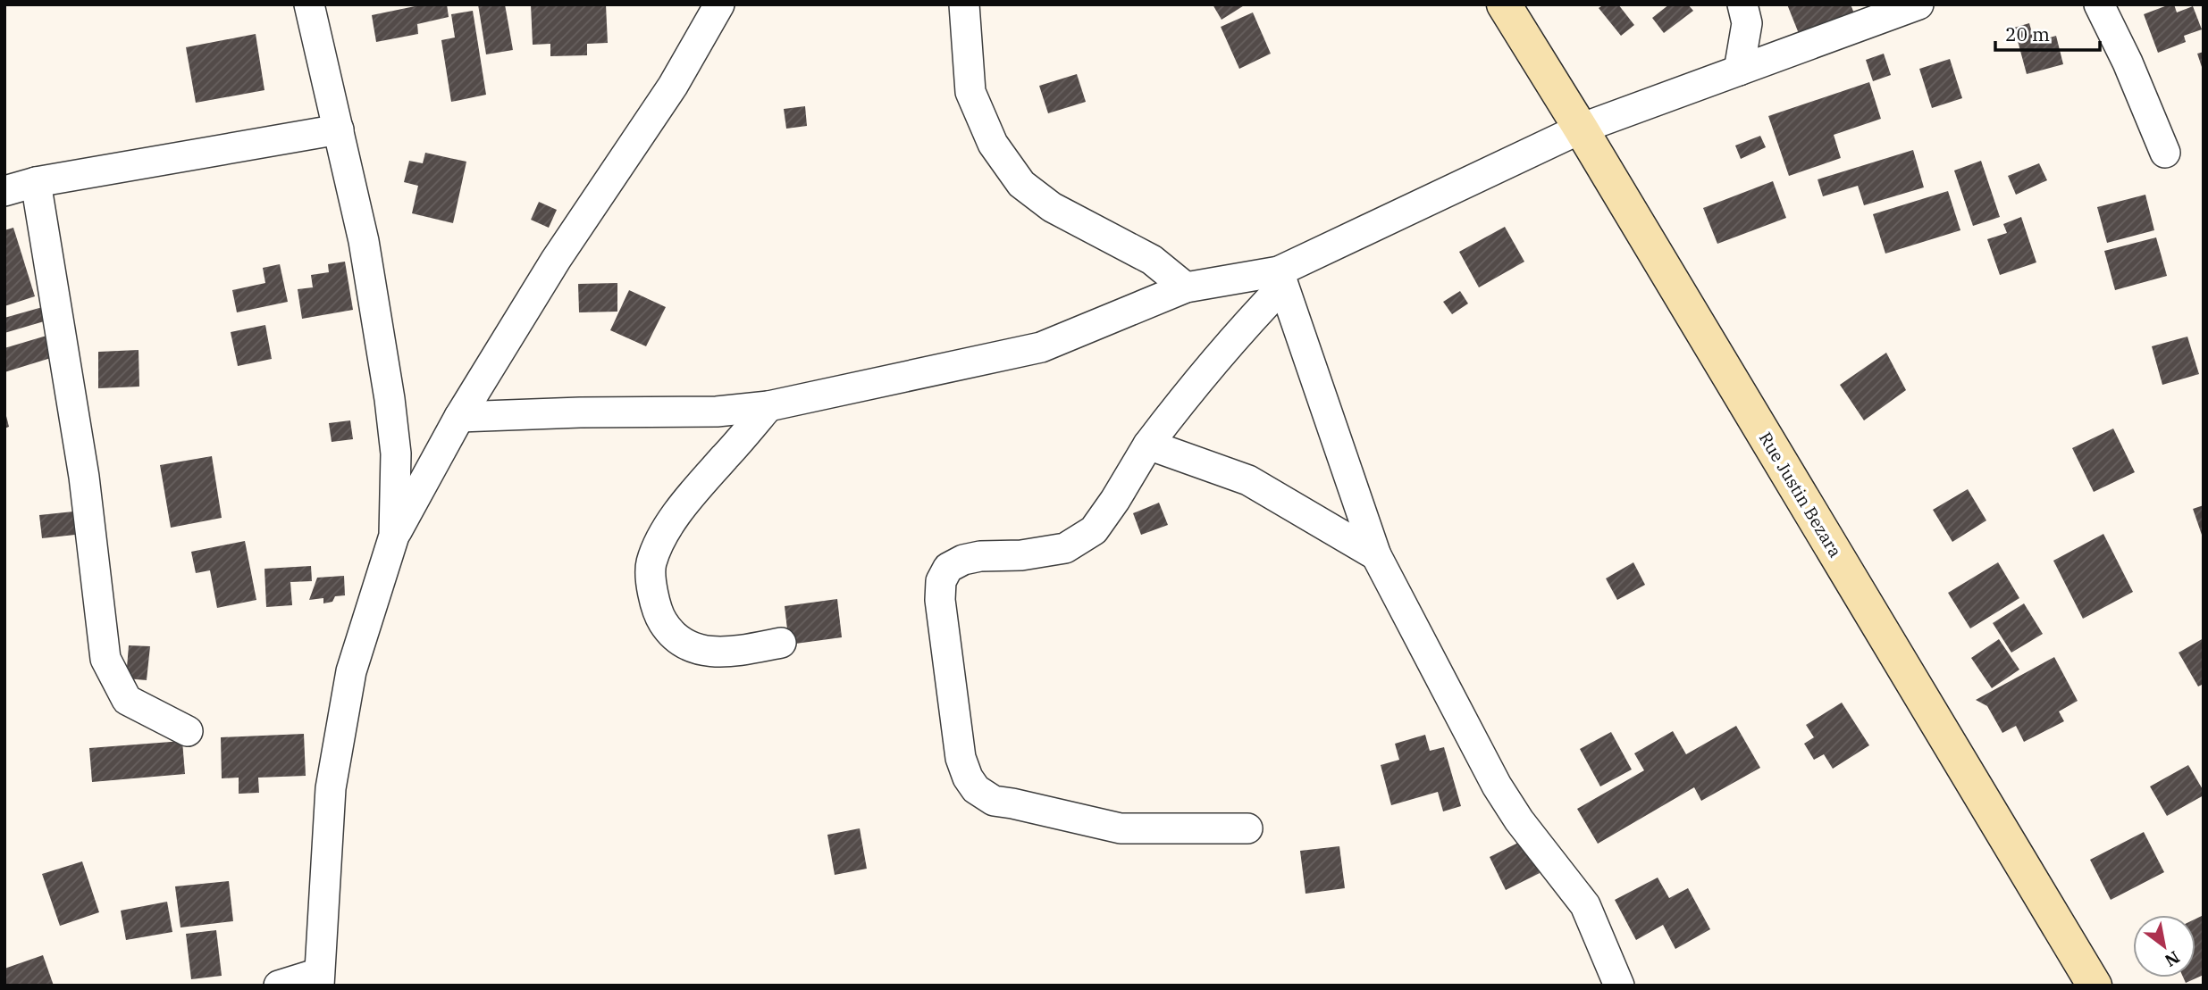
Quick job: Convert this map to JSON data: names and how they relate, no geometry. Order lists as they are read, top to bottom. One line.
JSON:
{"streets":{"street":["Rue Justin Bezara"]},"scale_bar":"20 m","north":"bottom right"}
